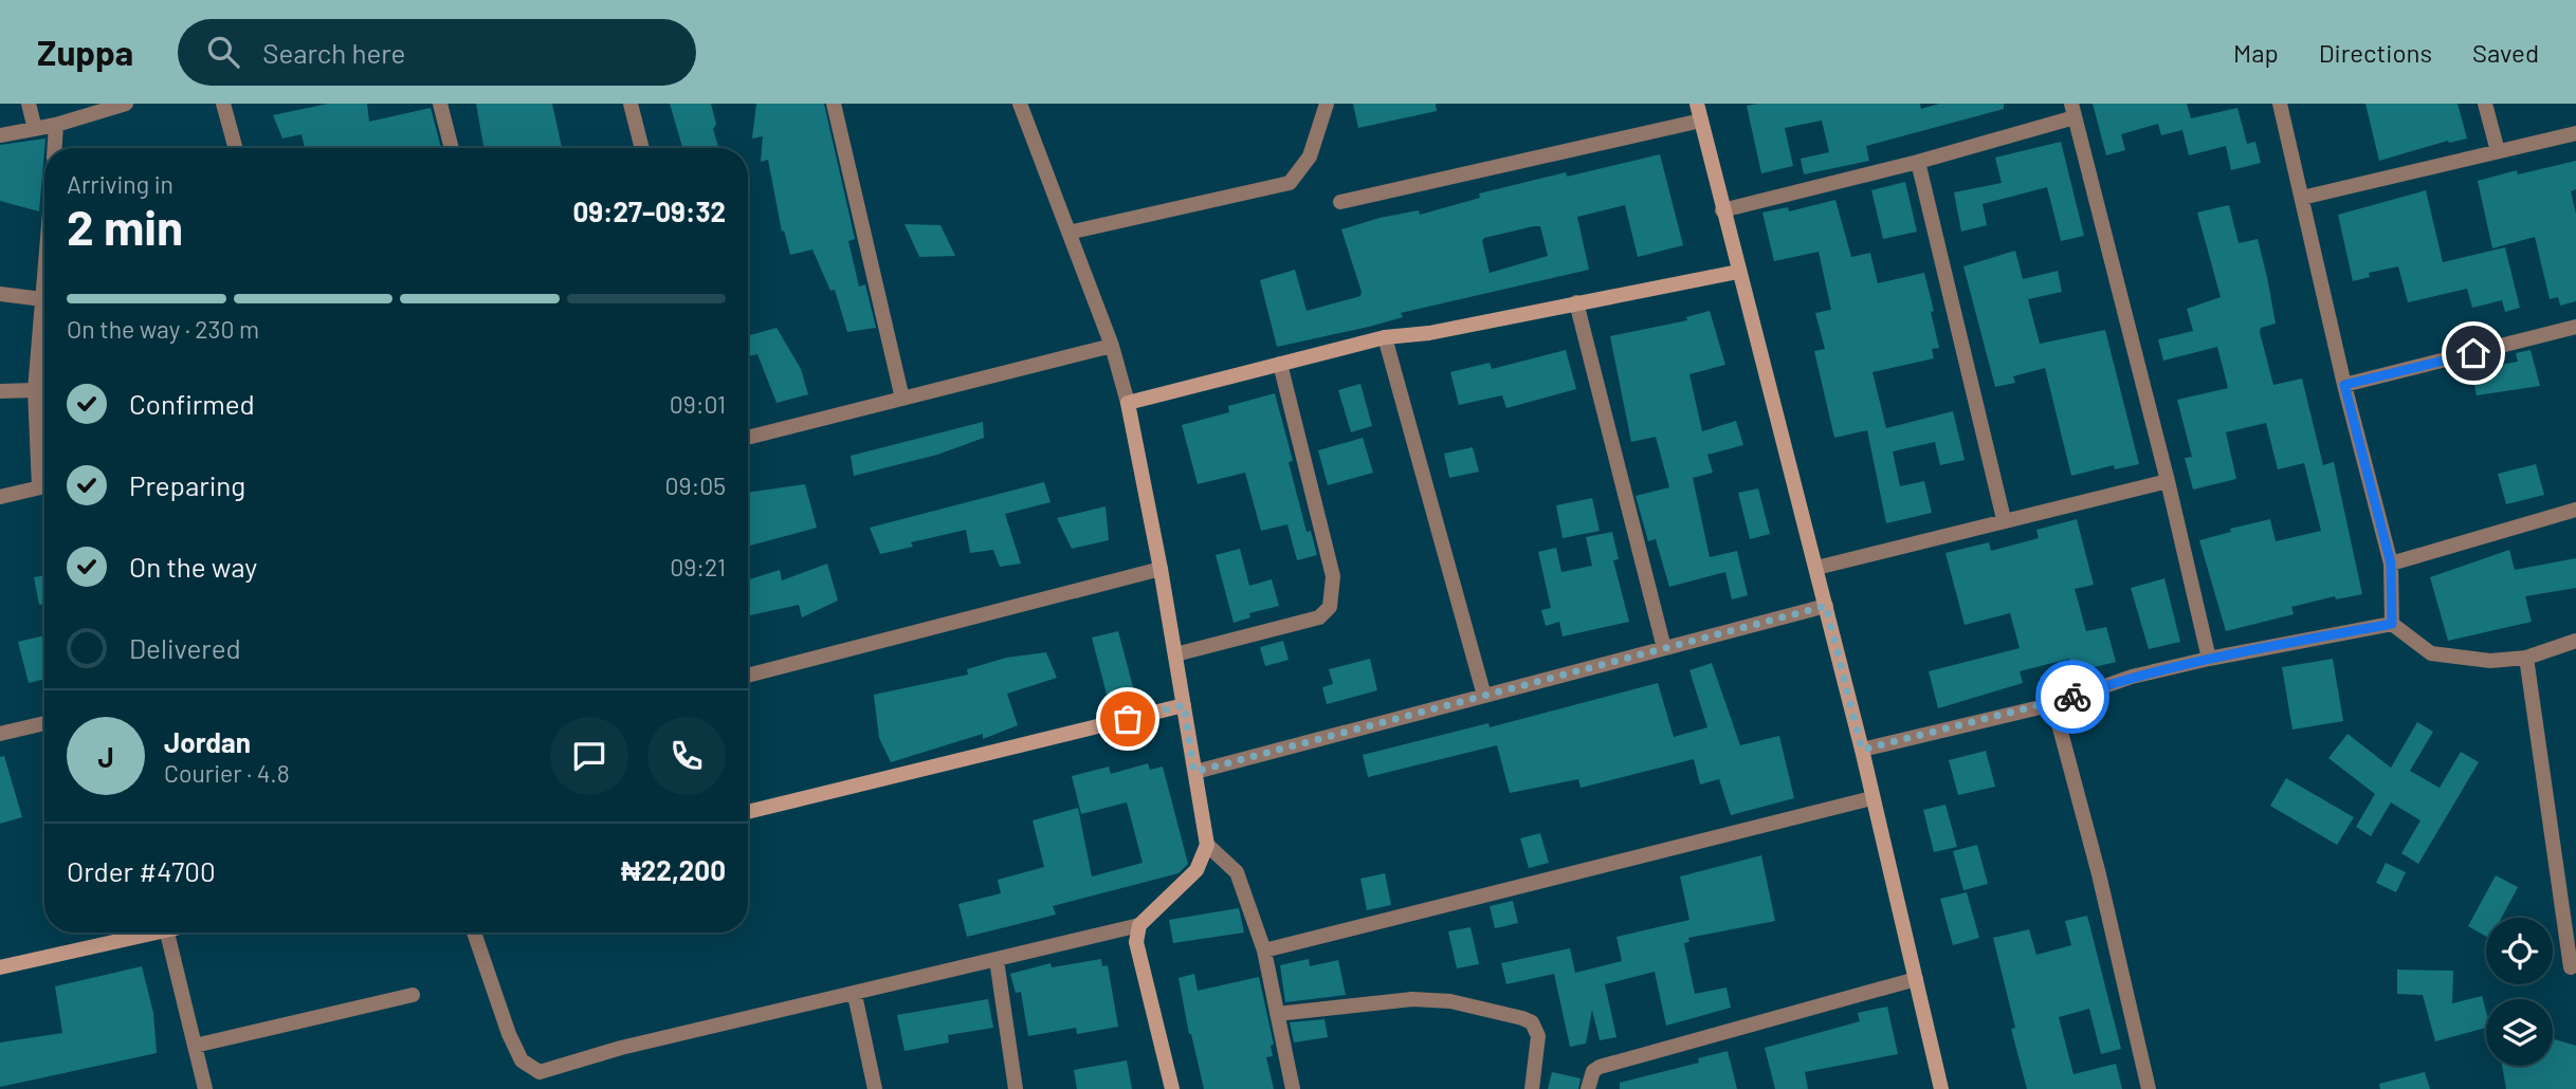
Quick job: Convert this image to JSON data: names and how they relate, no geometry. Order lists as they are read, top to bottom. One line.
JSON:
{"page":{"header":"Zuppa","search":"Search here","nav":["Map","Directions","Saved"],"heading":["2 min","Arriving in","09:27–09:32"],"panel":["Jordan","Courier · 4.8","Order #4700","₦22,200"],"bar":"On the way · 230 m","list":[["Confirmed","09:01"],["Preparing","09:05"],["On the way","09:21"],"Delivered"],"round":"J"}}
